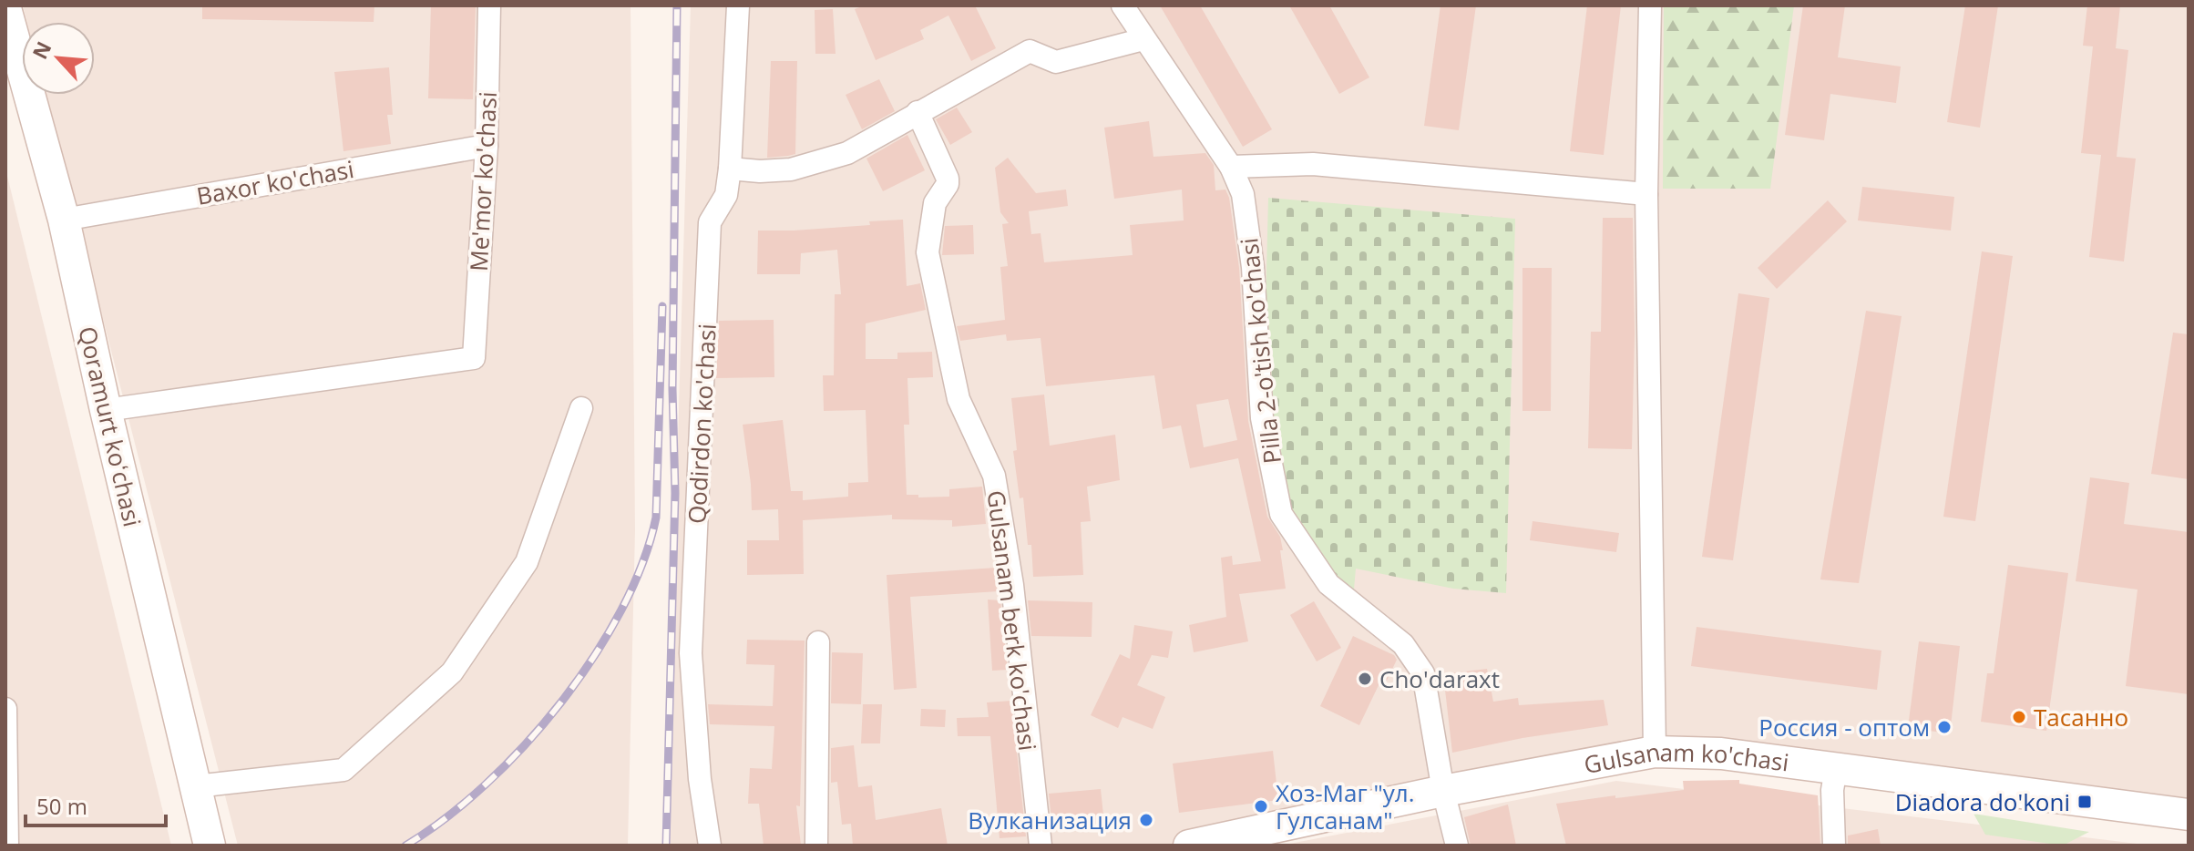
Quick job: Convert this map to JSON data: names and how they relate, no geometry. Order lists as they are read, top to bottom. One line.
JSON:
{"streets":{"main road":["Qoramurt koʻchasi","Gulsanam ko'chasi"],"street":["Me'mor ko'chasi","Baxor ko'chasi","Pilla 2-o'tish ko'chasi","Qodirdon ko'chasi","Gulsanam berk ko'chasi"]},"crossings":[["Me'mor ko'chasi","Baxor ko'chasi"],["Me'mor ko'chasi","Qoramurt koʻchasi"],["Baxor ko'chasi","Qoramurt koʻchasi"],["Pilla 2-o'tish ko'chasi","Gulsanam ko'chasi"]],"places":{"other":["Cho'daraxt","Тасанно","Россия - оптом","Хоз-Маг \"ул. Гулсанам\"","Вулканизация"],"transit":["Diadora do'koni"]},"scale_bar":"50 m","north":"top left"}
